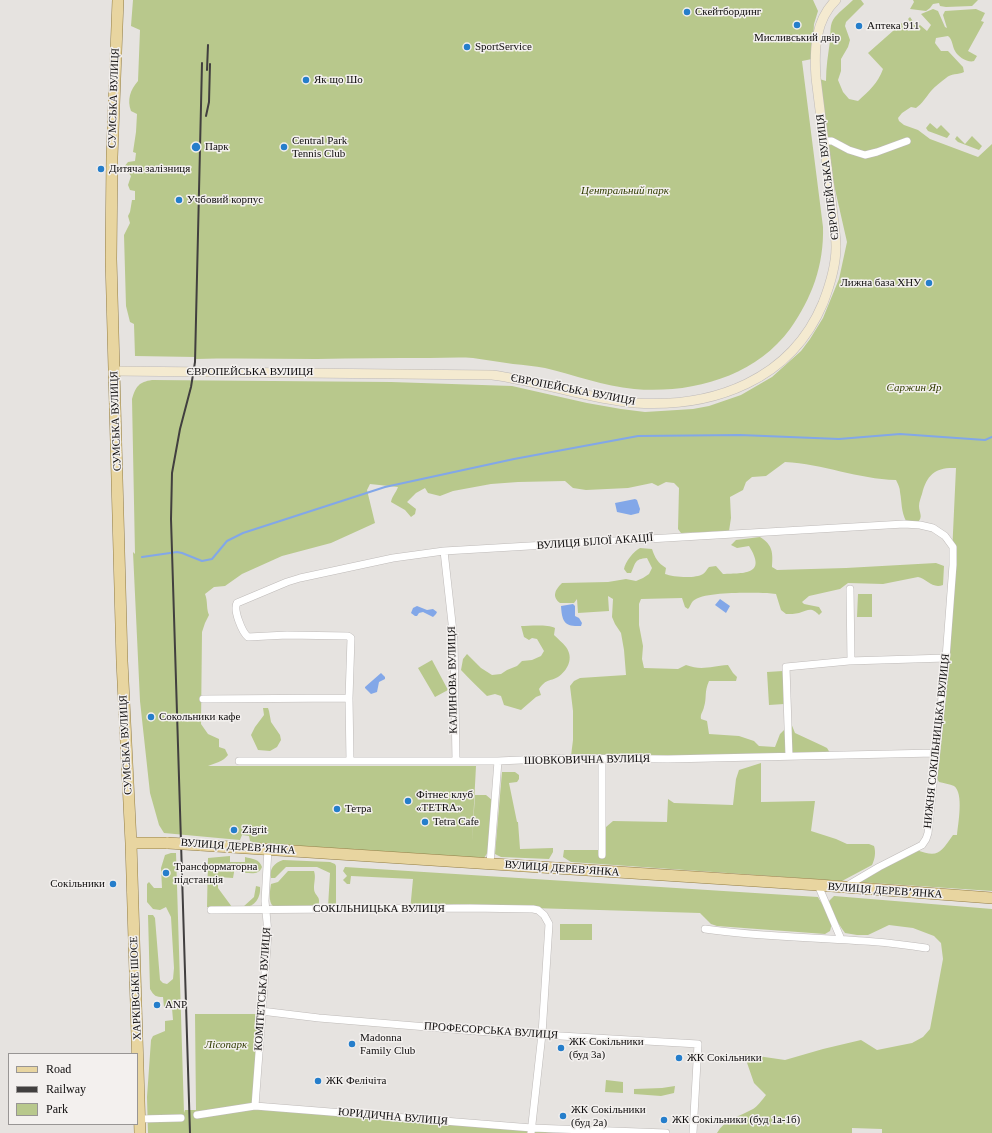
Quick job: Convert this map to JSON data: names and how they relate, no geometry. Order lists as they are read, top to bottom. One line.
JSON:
{"streets":{"main road":["СУМСЬКА ВУЛИЦЯ","ЄВРОПЕЙСЬКА ВУЛИЦЯ","ВУЛИЦЯ ДЕРЕВ’ЯНКА","ХАРКІВСЬКЕ ШОСЕ"],"street":["ВУЛИЦЯ БІЛОЇ АКАЦІЇ","КАЛИНОВА ВУЛИЦЯ","НИЖНЯ СОКІЛЬНИЦЬКА ВУЛИЦЯ","ШОВКОВИЧНА ВУЛИЦЯ","СОКІЛЬНИЦЬКА ВУЛИЦЯ","КОМІТЕТСЬКА ВУЛИЦЯ","ПРОФЕСОРСЬКА ВУЛИЦЯ","ЮРИДИЧНА ВУЛИЦЯ"]},"crossings":[["СУМСЬКА ВУЛИЦЯ","ЄВРОПЕЙСЬКА ВУЛИЦЯ"],["СУМСЬКА ВУЛИЦЯ","ВУЛИЦЯ ДЕРЕВ’ЯНКА"],["СУМСЬКА ВУЛИЦЯ","ХАРКІВСЬКЕ ШОСЕ"],["ВУЛИЦЯ БІЛОЇ АКАЦІЇ","КАЛИНОВА ВУЛИЦЯ"],["ВУЛИЦЯ БІЛОЇ АКАЦІЇ","НИЖНЯ СОКІЛЬНИЦЬКА ВУЛИЦЯ"],["КАЛИНОВА ВУЛИЦЯ","ШОВКОВИЧНА ВУЛИЦЯ"],["НИЖНЯ СОКІЛЬНИЦЬКА ВУЛИЦЯ","ШОВКОВИЧНА ВУЛИЦЯ"],["НИЖНЯ СОКІЛЬНИЦЬКА ВУЛИЦЯ","ВУЛИЦЯ ДЕРЕВ’ЯНКА"],["ВУЛИЦЯ ДЕРЕВ’ЯНКА","ХАРКІВСЬКЕ ШОСЕ"],["ВУЛИЦЯ ДЕРЕВ’ЯНКА","КОМІТЕТСЬКА ВУЛИЦЯ"],["СОКІЛЬНИЦЬКА ВУЛИЦЯ","КОМІТЕТСЬКА ВУЛИЦЯ"],["СОКІЛЬНИЦЬКА ВУЛИЦЯ","ПРОФЕСОРСЬКА ВУЛИЦЯ"],["КОМІТЕТСЬКА ВУЛИЦЯ","ПРОФЕСОРСЬКА ВУЛИЦЯ"],["КОМІТЕТСЬКА ВУЛИЦЯ","ЮРИДИЧНА ВУЛИЦЯ"]],"parks":["Центральний парк","Саржин Яр","Лісопарк"],"places":["Скейтбординг","Мисливський двір","Аптека 911","SportService","Як що Шо","Парк","Central Park Tennis Club","Дитяча залізниця","Учбовий корпус","Лижна база ХНУ","Сокольники кафе","Фітнес клуб «TETRA»","Тетра","Tetra Cafe","Zigrit","Трансформаторна підстанція","Сокільники","ANP","Madonna Family Club","ЖК Сокільники (буд 3а)","ЖК Сокільники","ЖК Фелічіта","ЖК Сокільники (буд 2а)","ЖК Сокільники (буд 1а-1б)"],"legend":["Road","Railway","Park"]}
